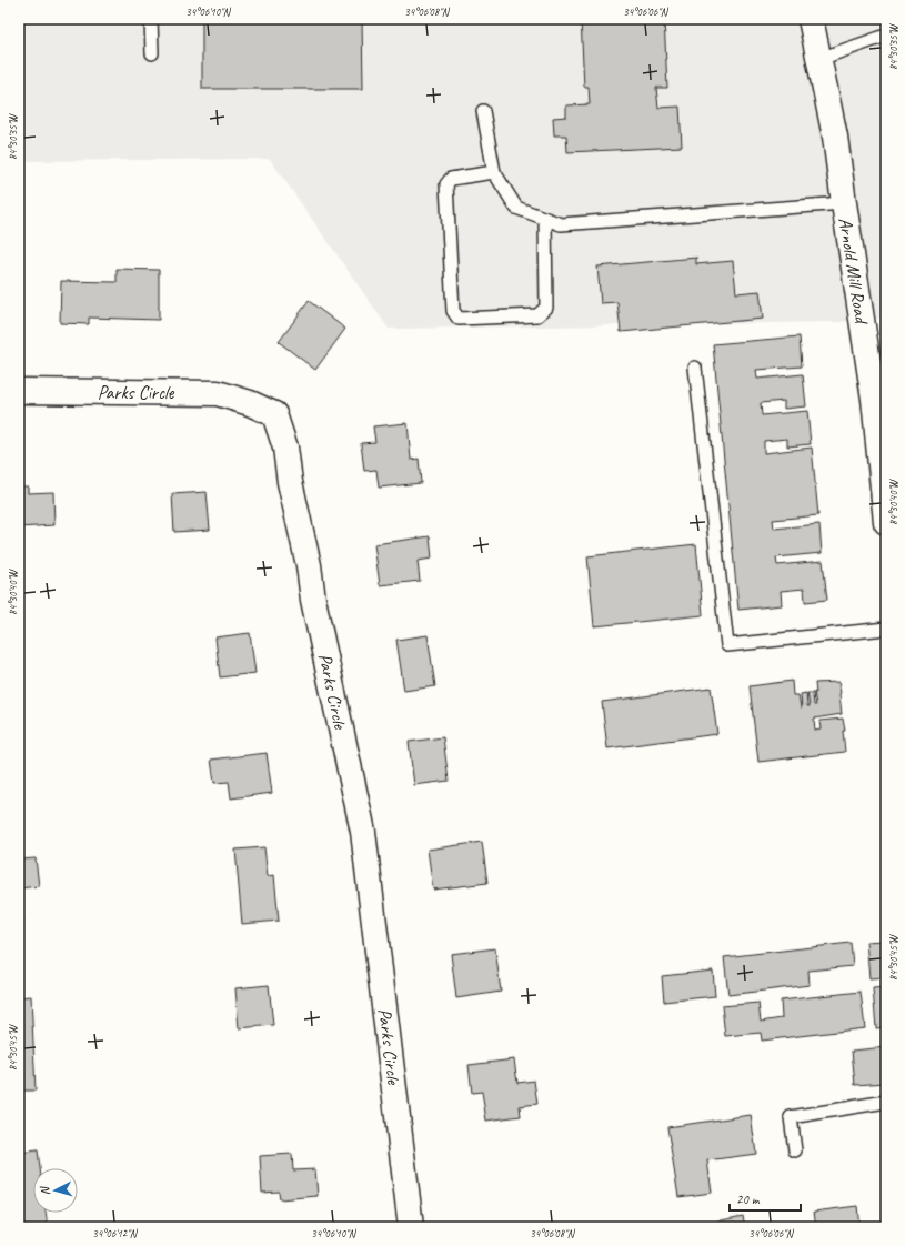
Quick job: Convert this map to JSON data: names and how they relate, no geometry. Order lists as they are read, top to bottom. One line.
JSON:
{"streets":{"street":["Arnold Mill Road","Parks Circle"]},"scale_bar":"20 m","north":"left","coordinates":["34°06'10\"N","34°06'08\"N","34°06'06\"N","84°30'35\"W","84°30'40\"W","84°30'45\"W","34°06'12\"N"]}
